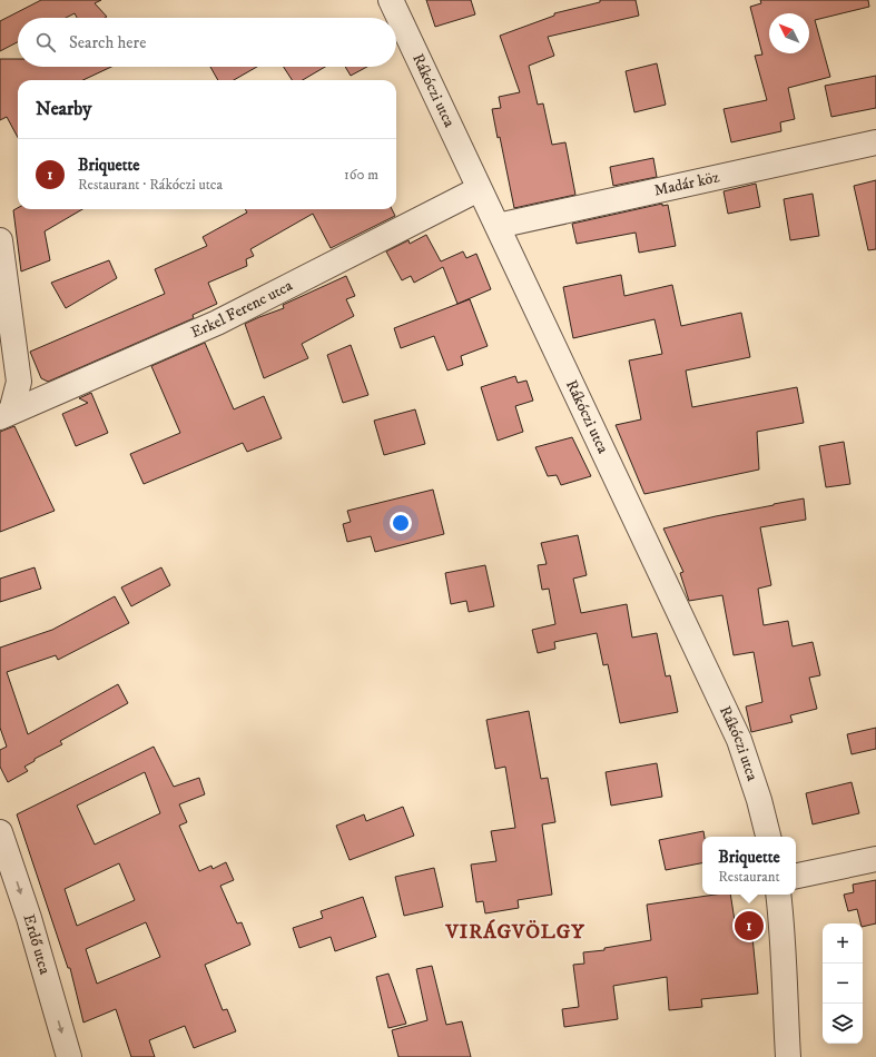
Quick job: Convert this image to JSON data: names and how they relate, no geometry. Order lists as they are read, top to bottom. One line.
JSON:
{"streets":{"street":["Rákóczi utca","Madár köz","Erkel Ferenc utca","Erdő utca"]},"crossings":[["Rákóczi utca","Madár köz"],["Rákóczi utca","Erkel Ferenc utca"]],"one_way":["Erdő utca"],"districts":["VIRÁGVÖLGY"],"north":"top left","page":{"search":"Search here","heading":"Nearby","list":[{"mark":"1","name":"Briquette","note":"Restaurant · Rákóczi utca","value":"160 m"}],"popup":["Briquette","Restaurant"],"pins":"1","map_buttons":["+","−"]}}
